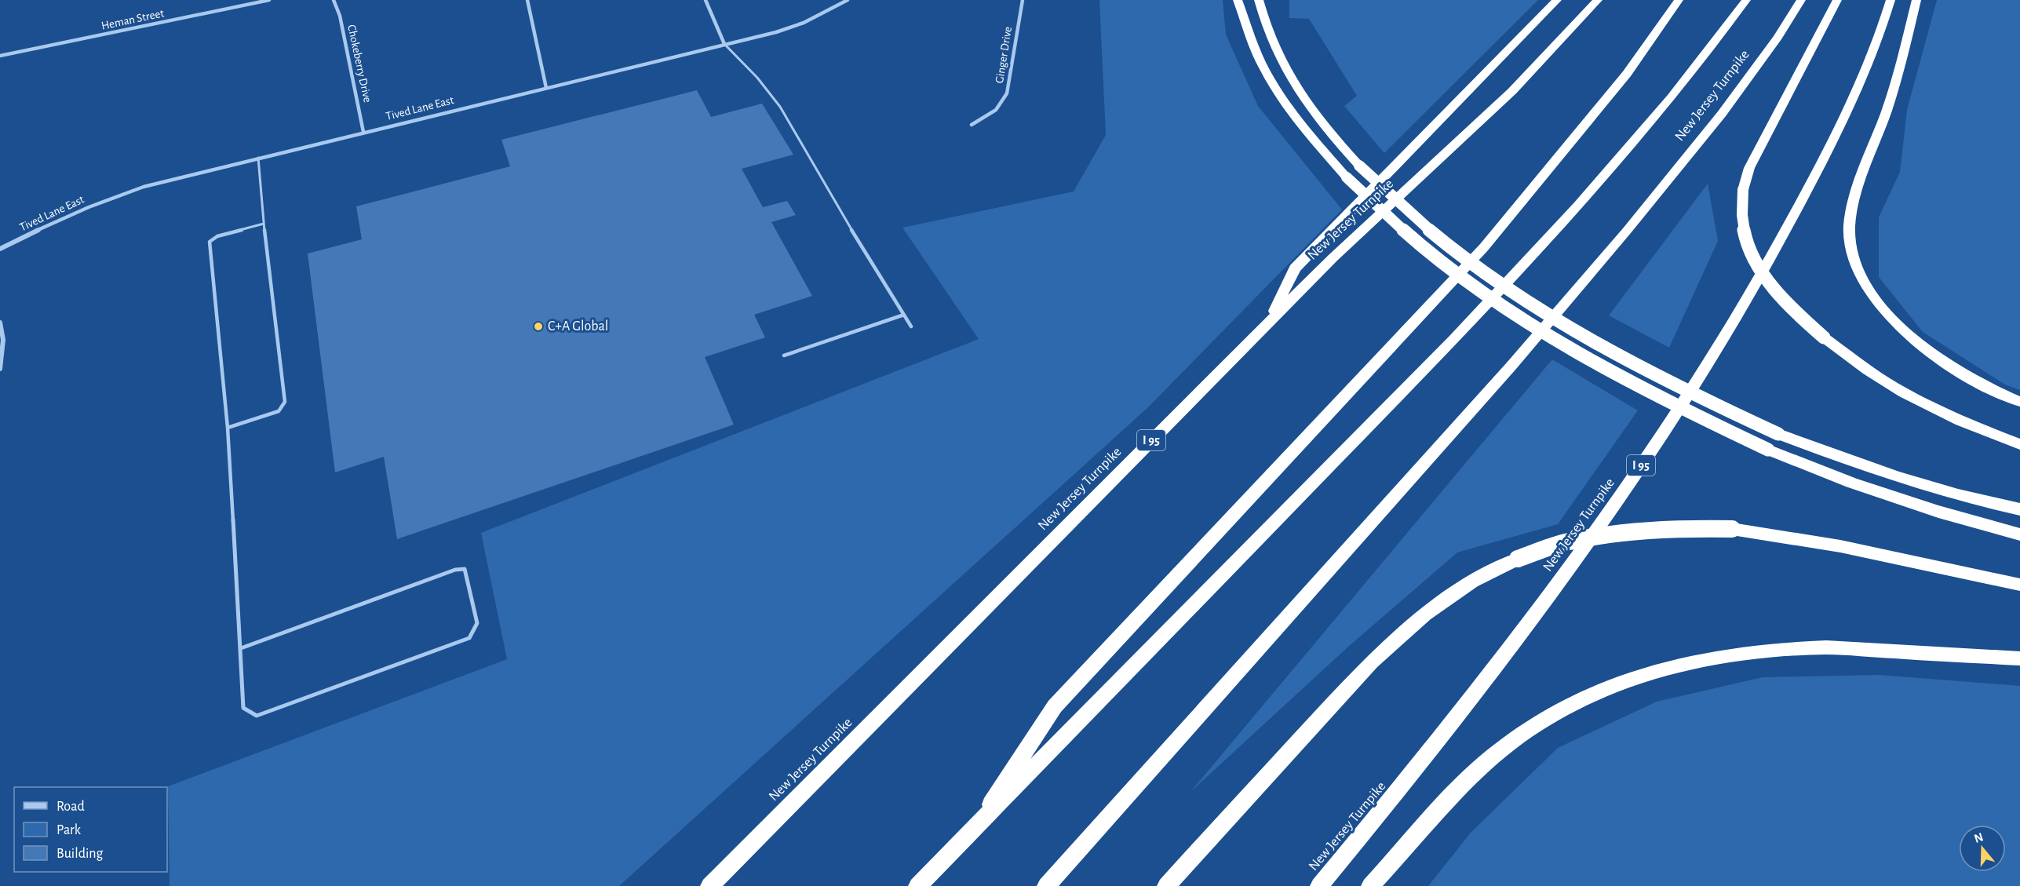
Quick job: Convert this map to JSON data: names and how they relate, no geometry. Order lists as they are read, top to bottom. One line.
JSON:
{"streets":{"highway":["New Jersey Turnpike","I 95"],"street":["Heman Street","Ginger Drive","Chokeberry Drive","Tived Lane East"]},"crossings":[["Chokeberry Drive","Tived Lane East"]],"places":["C+A Global"],"legend":["Road","Park","Building"],"north":"top"}
